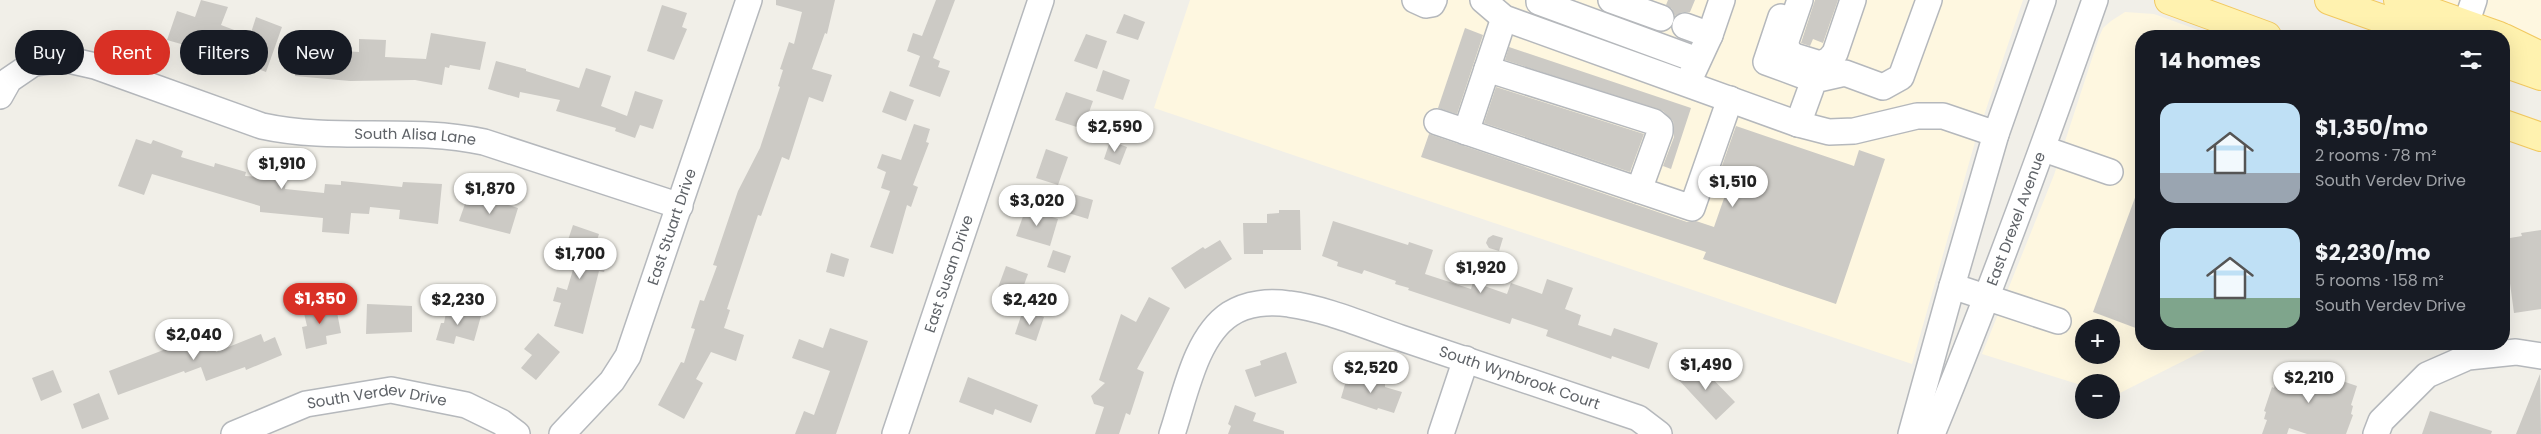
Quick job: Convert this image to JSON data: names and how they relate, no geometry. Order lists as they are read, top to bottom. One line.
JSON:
{"streets":{"street":["South Alisa Lane","East Drexel Avenue","East Stuart Drive","East Susan Drive","South Wynbrook Court","South Verdev Drive"]},"crossings":[["South Alisa Lane","East Stuart Drive"]],"page":{"chip":["Buy","Rent","Filters","New"],"heading":"14 homes","list":[{"name":"$1,350/mo","note":"2 rooms · 78 m² · South Verdev Drive"},{"name":"$2,230/mo","note":"5 rooms · 158 m² · South Verdev Drive"}],"price":["$2,590","$1,910","$1,510","$1,870","$3,020","$1,700","$1,920","$1,350","$2,230","$2,420","$2,040","$1,490","$2,520","$2,210"],"map_buttons":["+","−"]}}
